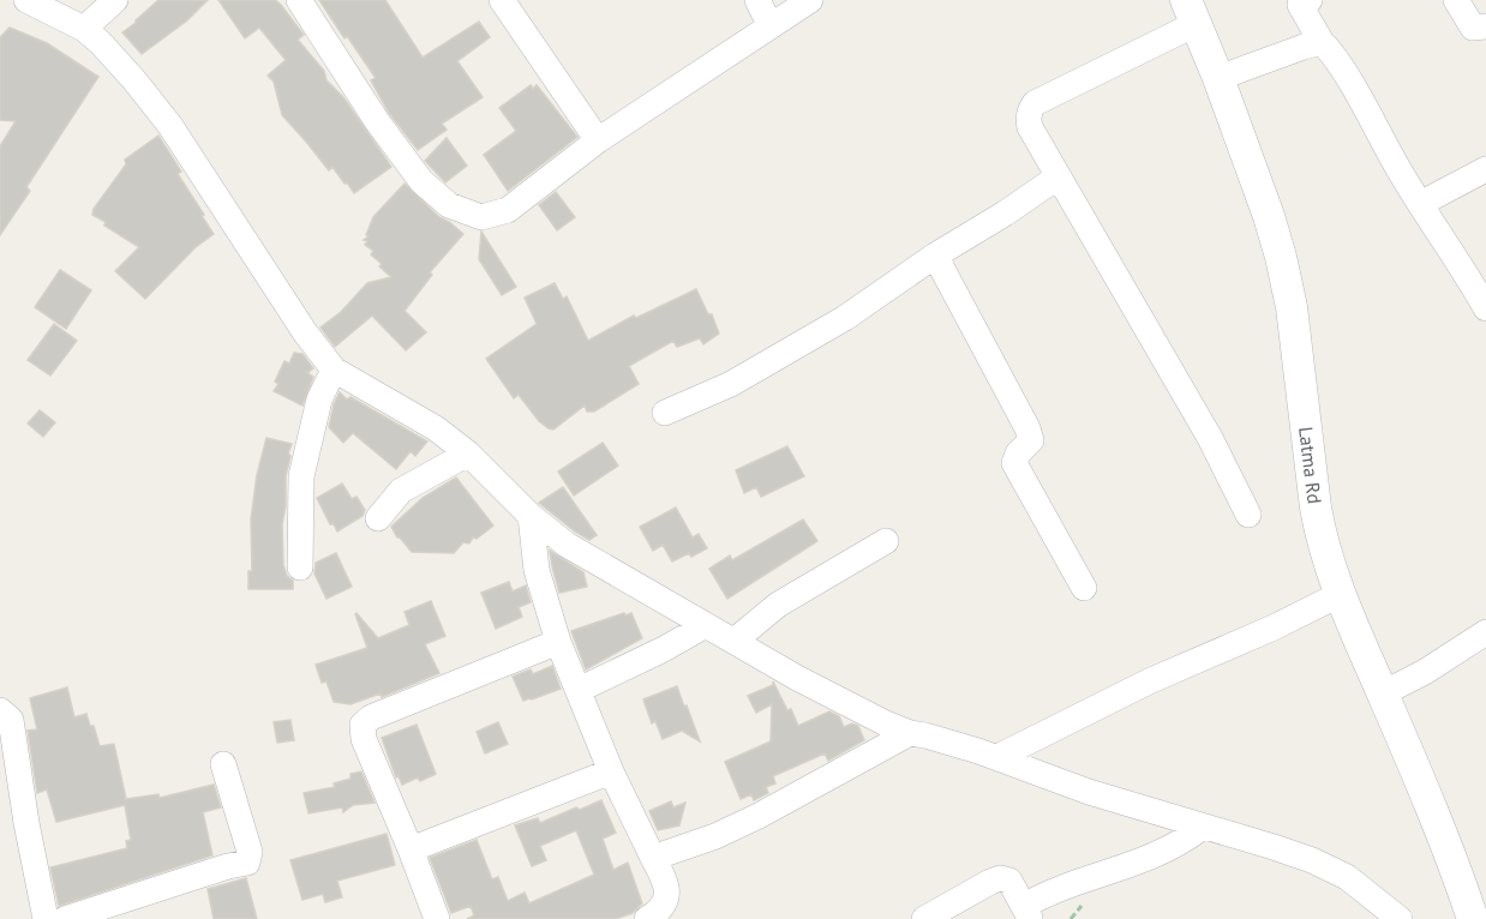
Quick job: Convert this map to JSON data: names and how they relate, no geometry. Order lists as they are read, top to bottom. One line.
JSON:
{"streets":{"street":["Latma Rd"]}}
